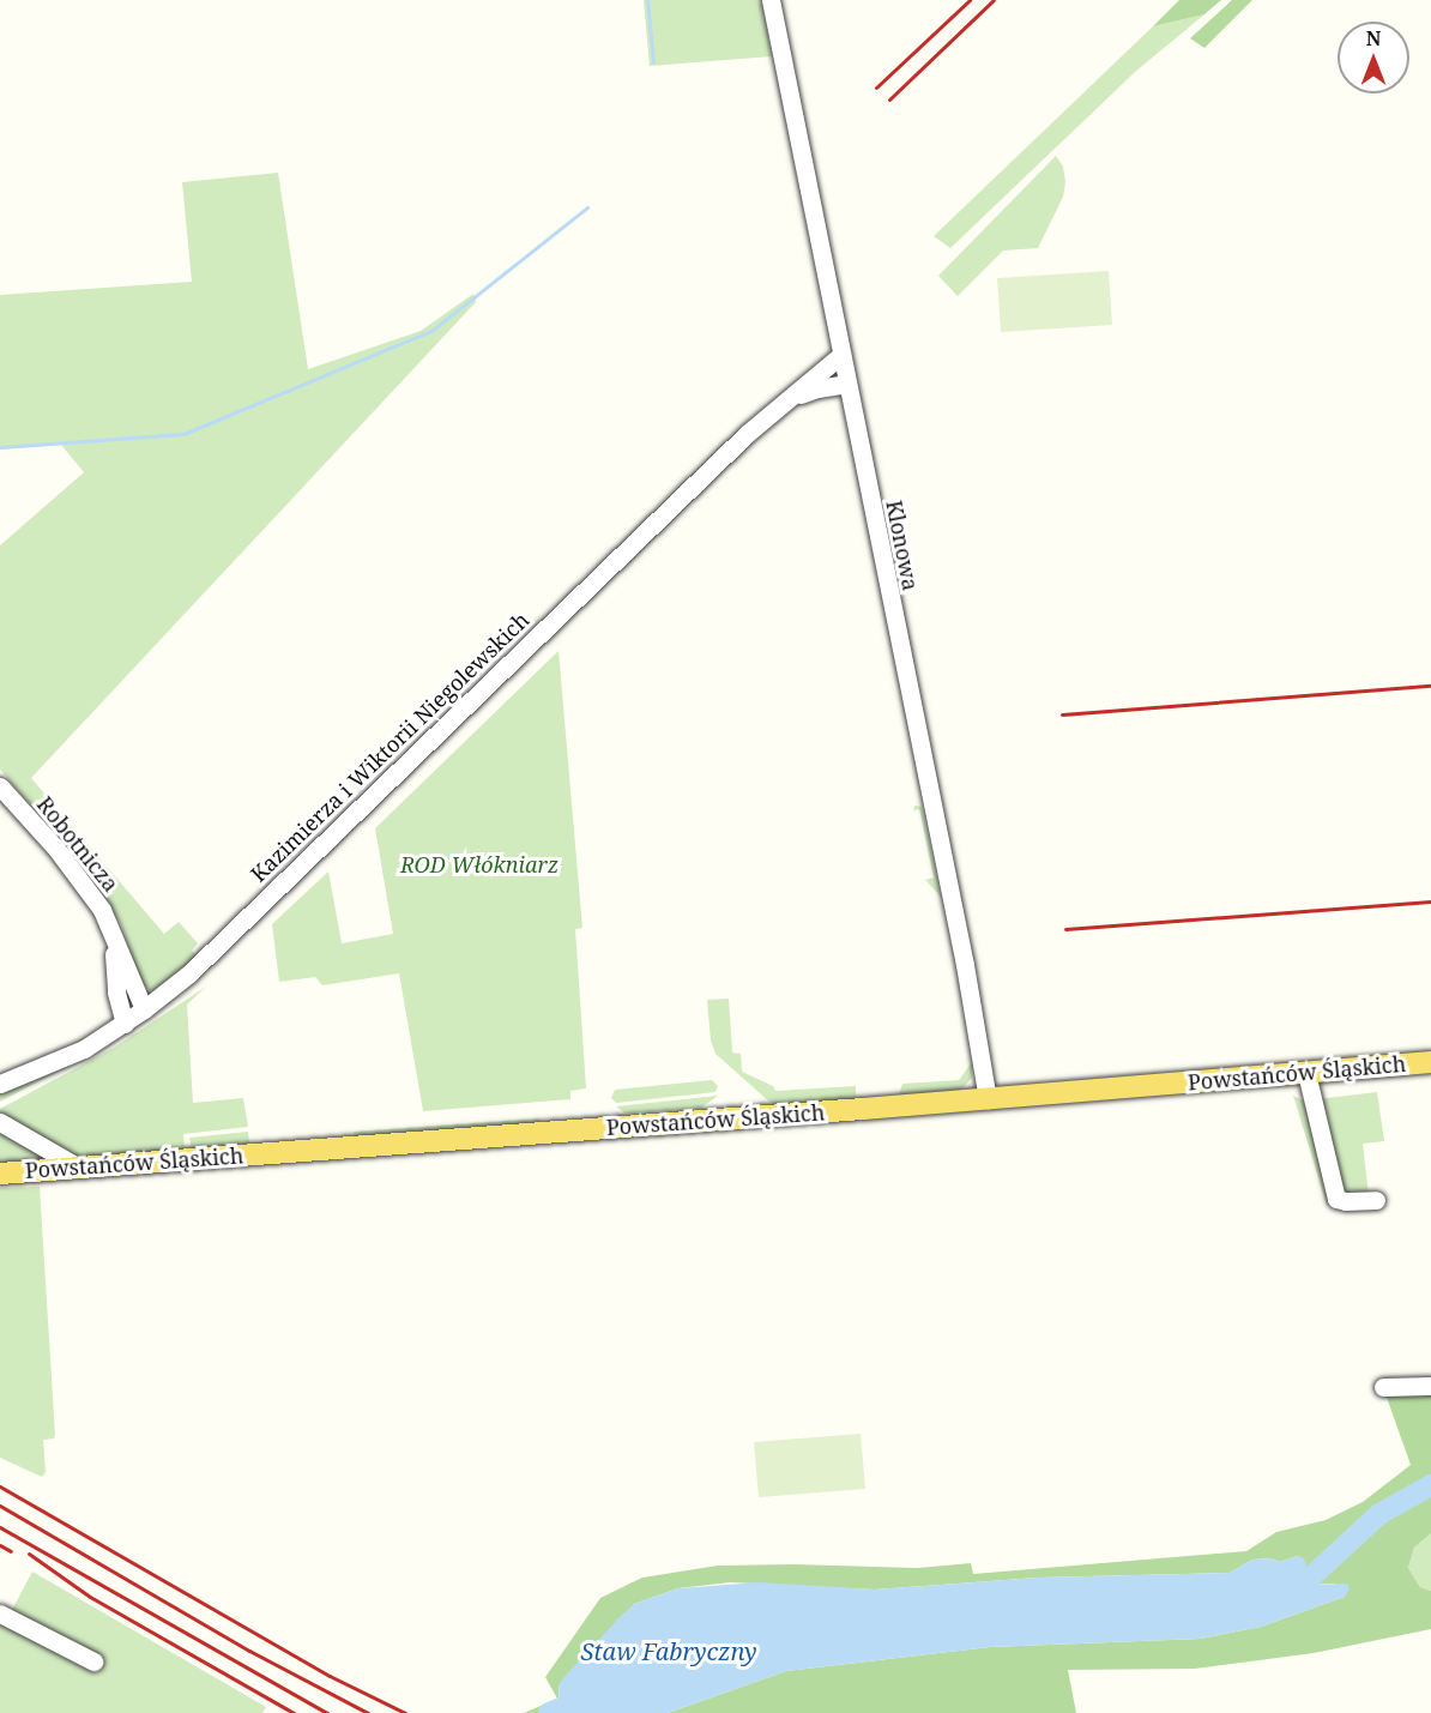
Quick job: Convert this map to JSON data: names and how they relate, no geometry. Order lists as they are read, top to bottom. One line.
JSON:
{"streets":{"main road":["Powstańców Śląskich"],"street":["Klonowa","Kazimierza i Wiktorii Niegolewskich","Robotnicza"]},"crossings":[["Klonowa","Powstańców Śląskich"],["Kazimierza i Wiktorii Niegolewskich","Robotnicza"]],"water":["Staw Fabryczny"],"parks":["ROD Włókniarz"],"north":"top"}
